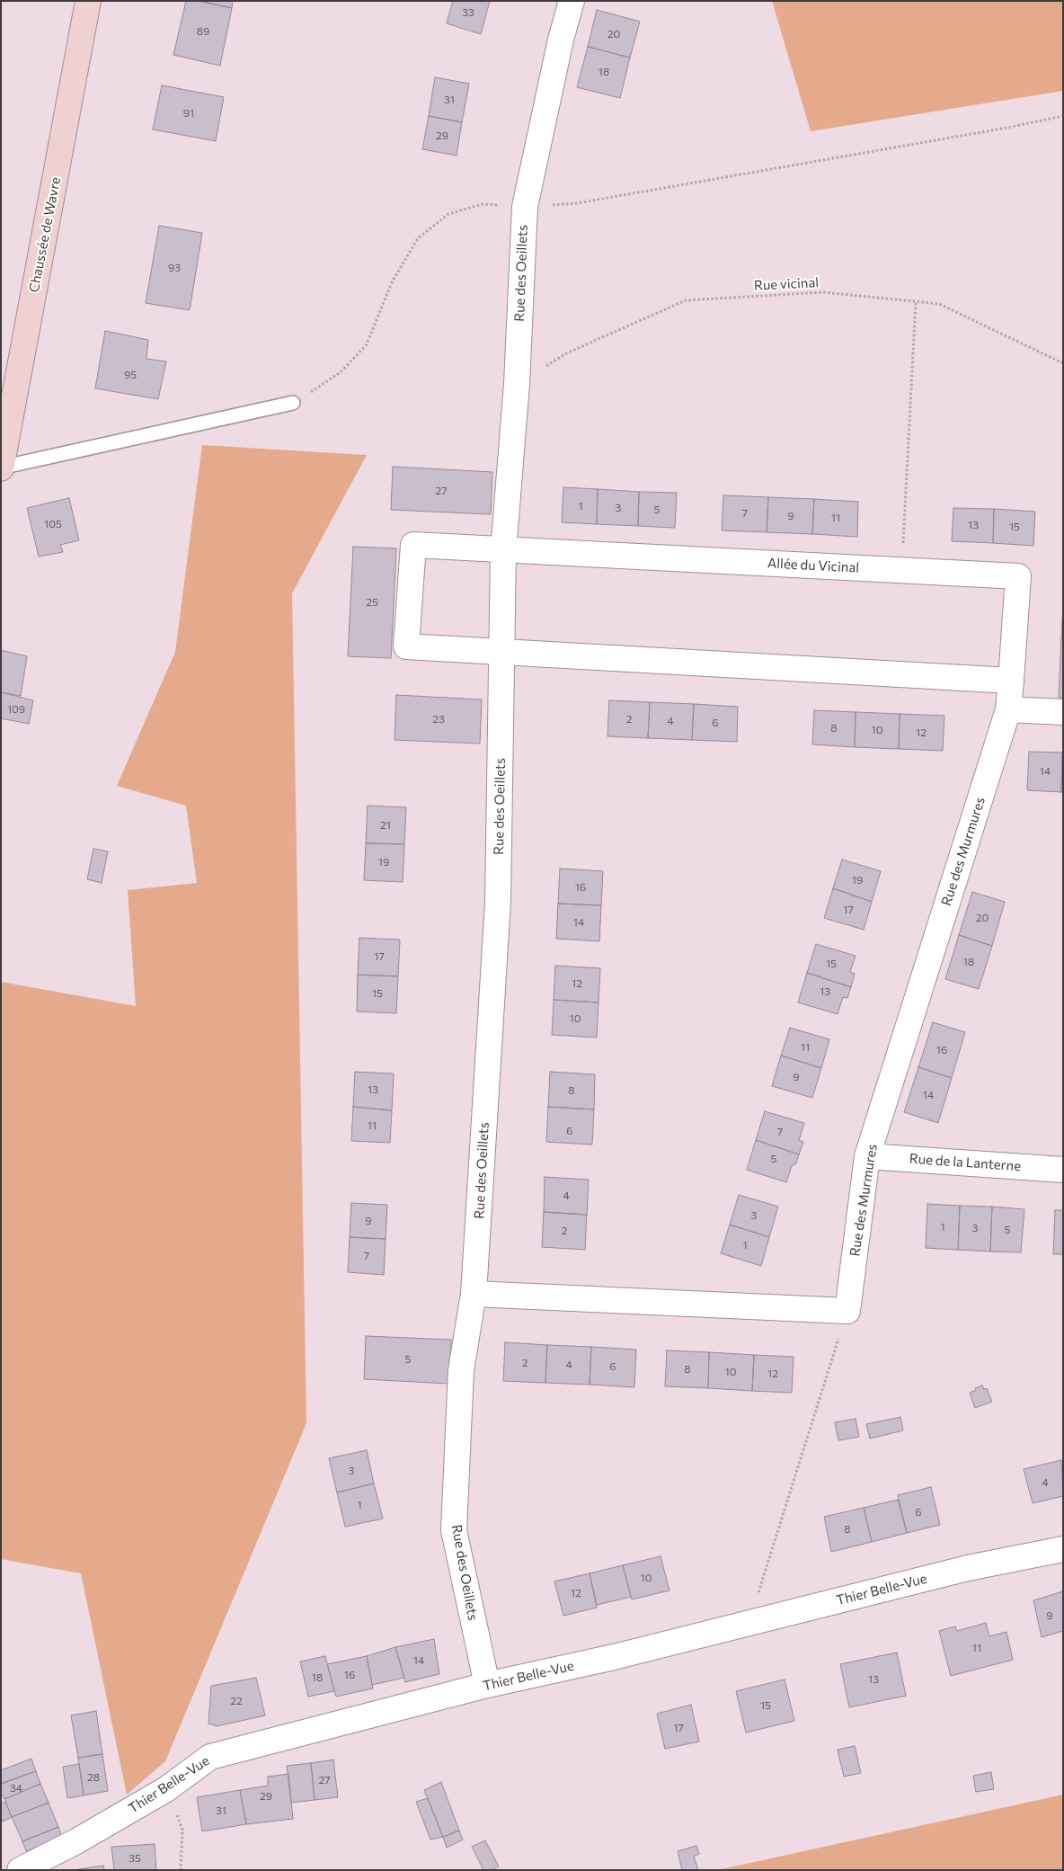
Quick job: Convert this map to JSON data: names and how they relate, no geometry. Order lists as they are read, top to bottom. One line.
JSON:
{"streets":{"main road":["Chaussée de Wavre"],"street":["Rue des Oeillets","Allée du Vicinal","Rue des Murmures","Rue de la Lanterne","Thier Belle-Vue"],"path":["Rue vicinal"]},"crossings":[["Rue des Oeillets","Rue vicinal"],["Rue des Oeillets","Allée du Vicinal"],["Rue des Oeillets","Thier Belle-Vue"],["Allée du Vicinal","Rue des Murmures"],["Rue des Murmures","Rue de la Lanterne"]],"house_numbers":["33","89","20","18","31","91","29","93","95","27","1","3","5","7","9","11","105","13","15","25","109","23","2","4","6","8","10","12","14","21","19","19","16","17","20","14","17","18","15","12","13","15","10","11","16","9","13","8","14","11","6","7","5","4","3","9","1","3","5","2","1","7","5","2","4","6","8","10","12","3","4","1","6","8","10","12","9","11","14","16","18","13","22","15","17","28","27","34","29","31","35"]}
